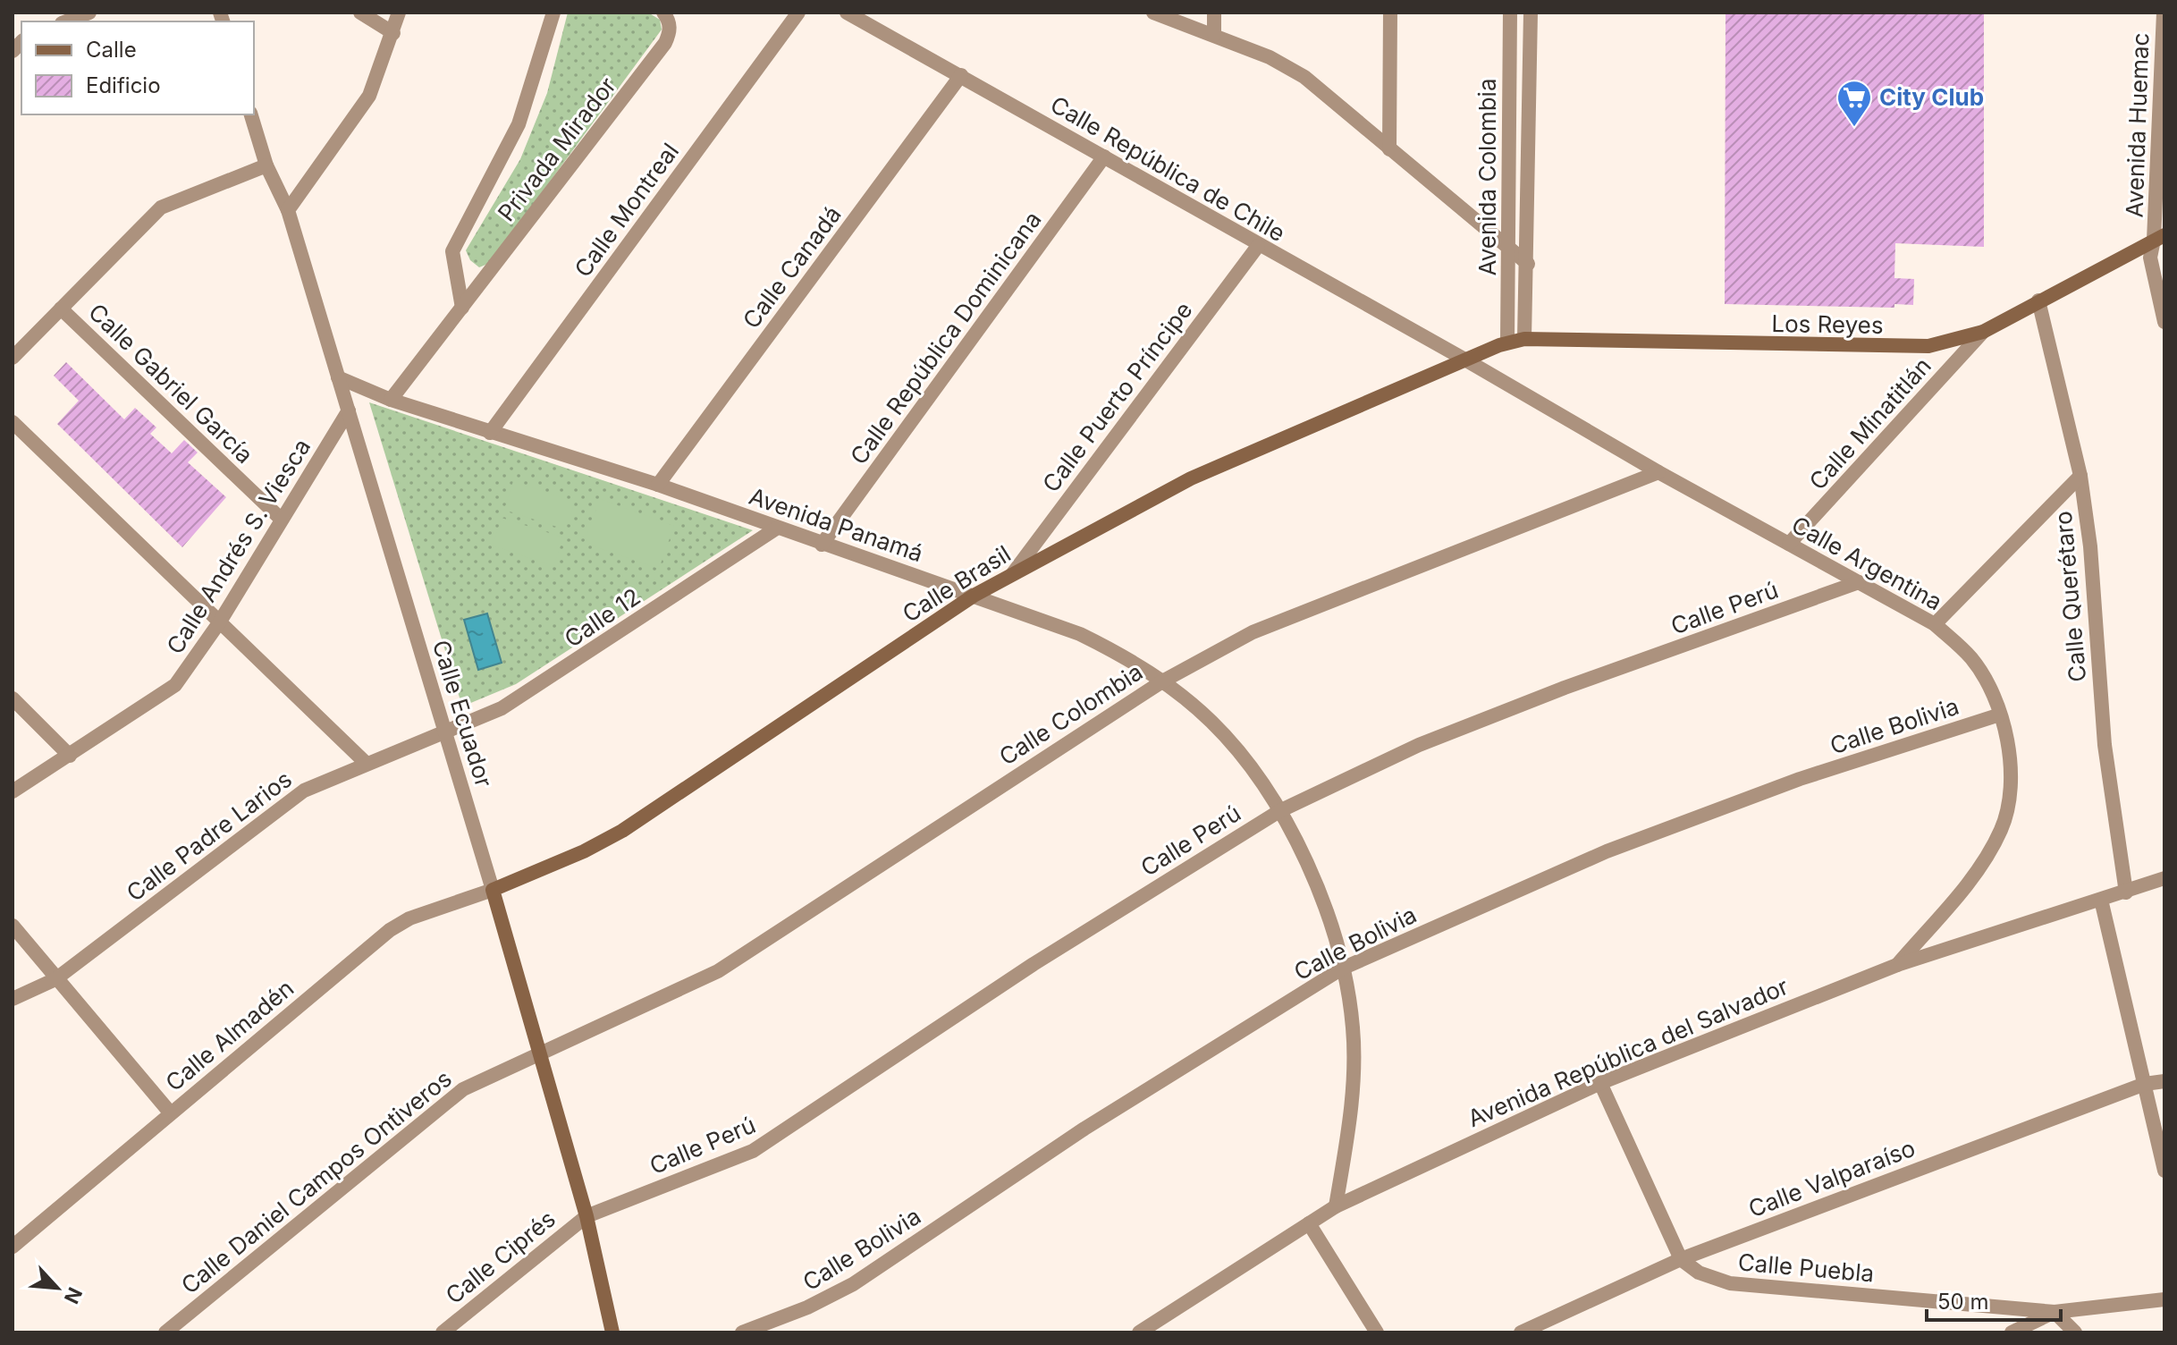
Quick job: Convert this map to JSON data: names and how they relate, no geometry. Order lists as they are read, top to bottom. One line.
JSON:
{"streets":{"main road":["Los Reyes","Calle Brasil","Calle Ecuador"],"street":["Avenida Huemac","Privada Mirador","Calle República de Chile","Avenida Colombia","Calle Montreal","Calle Canadá","Calle República Dominicana","Calle Gabriel García","Calle Puerto Príncipe","Calle Minatitlán","Avenida Panamá","Calle Andrés S. Viesca","Calle Argentina","Calle Querétaro","Calle Perú","Calle 12","Calle Colombia","Calle Bolivia","Calle Padre Larios","Calle Almadén","Avenida República del Salvador","Calle Valparaíso","Calle Daniel Campos Ontiveros","Calle Ciprés","Calle Puebla"]},"crossings":[["Avenida Huemac","Los Reyes"],["Privada Mirador","Avenida Panamá"],["Calle República de Chile","Calle Canadá"],["Calle República de Chile","Los Reyes"],["Calle República de Chile","Calle República Dominicana"],["Calle República de Chile","Calle Puerto Príncipe"],["Calle República de Chile","Calle Argentina"],["Calle República de Chile","Calle Brasil"],["Avenida Colombia","Los Reyes"],["Calle Montreal","Avenida Panamá"],["Calle Canadá","Avenida Panamá"],["Los Reyes","Calle Minatitlán"],["Los Reyes","Calle Argentina"],["Los Reyes","Calle Brasil"],["Los Reyes","Calle Querétaro"],["Calle República Dominicana","Avenida Panamá"],["Calle Gabriel García","Calle Andrés S. Viesca"],["Calle Puerto Príncipe","Calle Brasil"],["Calle Minatitlán","Calle Argentina"],["Avenida Panamá","Calle Brasil"],["Avenida Panamá","Calle Perú"],["Avenida Panamá","Calle 12"],["Avenida Panamá","Calle Ecuador"],["Avenida Panamá","Calle Colombia"],["Avenida Panamá","Calle Bolivia"],["Avenida Panamá","Avenida República del Salvador"],["Calle Andrés S. Viesca","Calle Ecuador"],["Calle Argentina","Calle Brasil"],["Calle Argentina","Calle Perú"],["Calle Argentina","Calle Colombia"],["Calle Argentina","Calle Bolivia"],["Calle Argentina","Avenida República del Salvador"],["Calle Brasil","Calle Ecuador"],["Calle Brasil","Calle Almadén"],["Calle Querétaro","Avenida República del Salvador"],["Calle Perú","Calle Ecuador"],["Calle Perú","Calle Ciprés"],["Calle 12","Calle Ecuador"],["Calle 12","Calle Padre Larios"],["Calle Ecuador","Calle Colombia"],["Calle Ecuador","Calle Padre Larios"],["Calle Ecuador","Calle Almadén"],["Calle Ecuador","Calle Daniel Campos Ontiveros"],["Calle Ecuador","Calle Ciprés"],["Calle Colombia","Calle Daniel Campos Ontiveros"],["Calle Valparaíso","Calle Puebla"]],"places":{"supermarket":["City Club"]},"legend":["Calle","Edificio"],"scale_bar":"50 m","north":"bottom right"}
